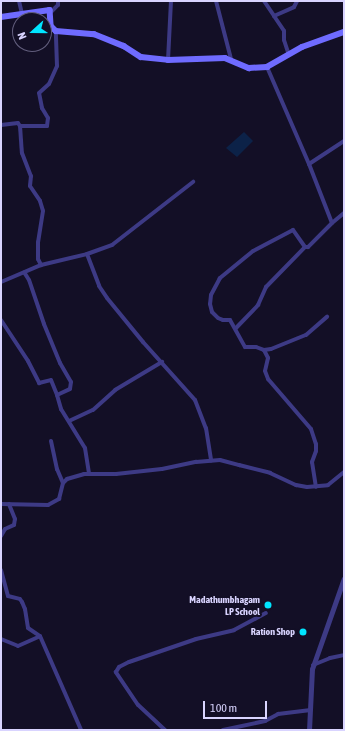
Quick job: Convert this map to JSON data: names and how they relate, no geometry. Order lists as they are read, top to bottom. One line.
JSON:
{"places":["Madathumbhagam LP School","Ration Shop"],"scale_bar":"100 m","north":"left"}
